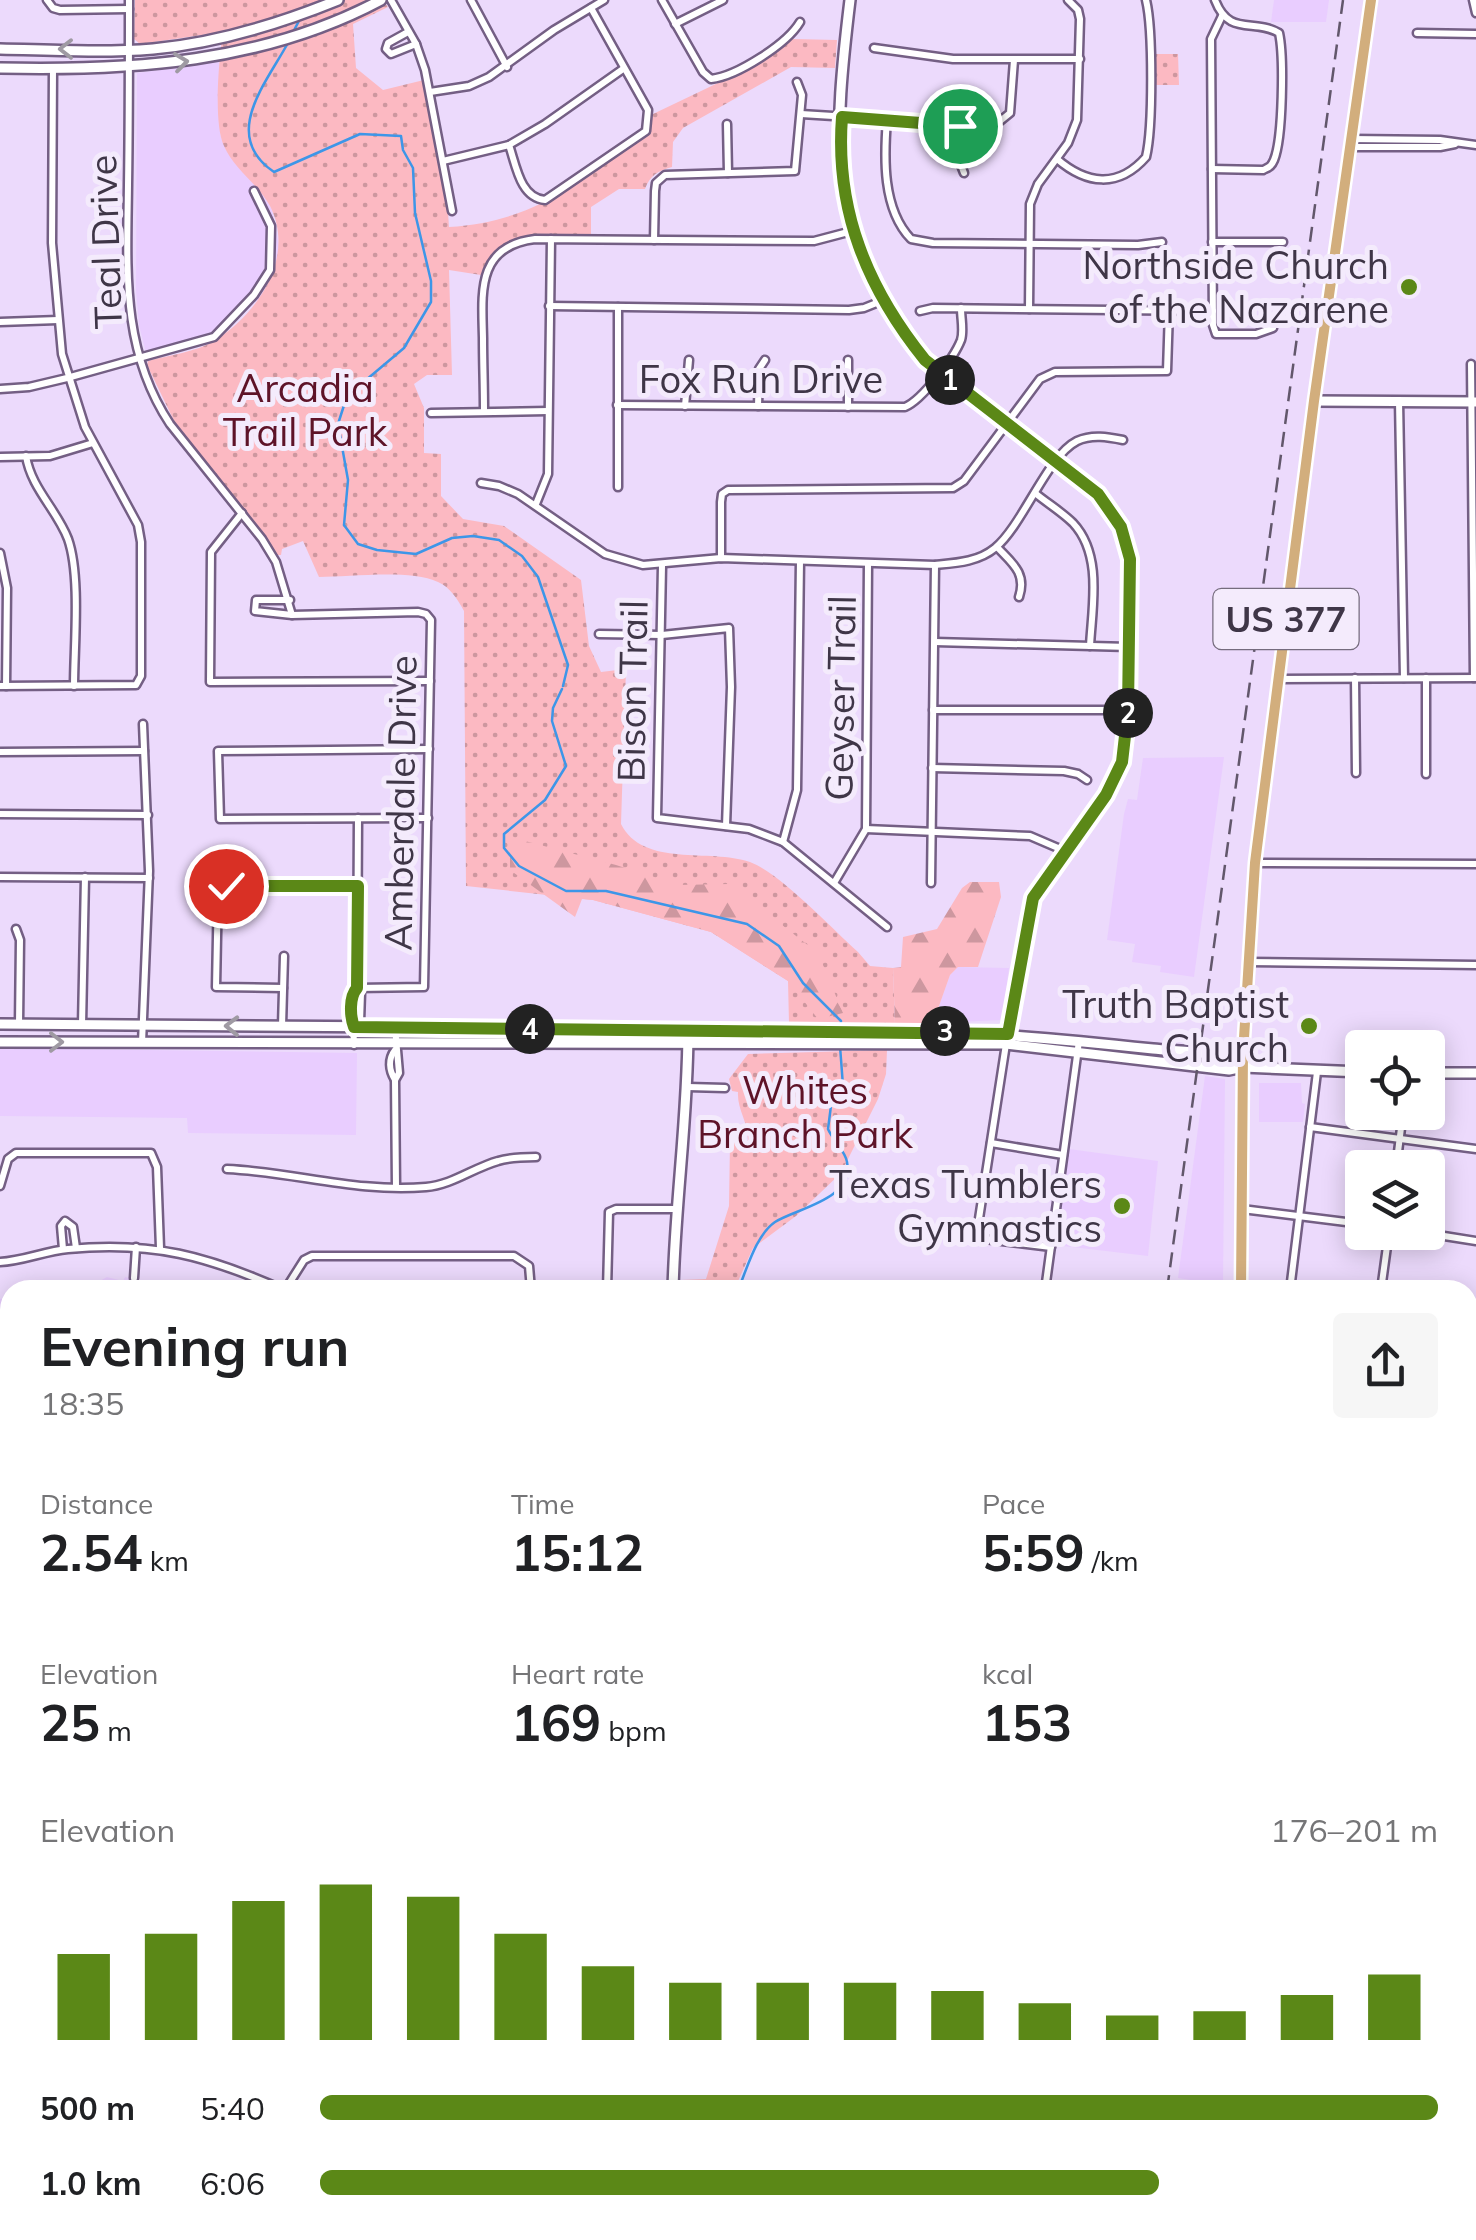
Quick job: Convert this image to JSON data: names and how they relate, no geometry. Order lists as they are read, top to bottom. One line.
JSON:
{"streets":{"main road":["US 377"],"street":["Teal Drive","Fox Run Drive","Bison Trail","Geyser Trail","Amberdale Drive"]},"crossings":[["Teal Drive","Amberdale Drive"]],"parks":["Arcadia Trail Park","Whites Branch Park"],"places":["Northside Church of the Nazarene","Truth Baptist Church","Texas Tumblers Gymnastics"],"page":{"pins":["1","2","4","3"],"heading":["Evening run","18:35"],"stats":[["Distance","2.54 km"],["Time","15:12"],["Pace","5:59 /km"],["Elevation","25 m"],["Heart rate","169 bpm"],["kcal","153"]],"chart":["Elevation","176–201 m"],"list":[{"name":"500 m","note":"5:40"},{"name":"1.0 km","note":"6:06"}]}}
